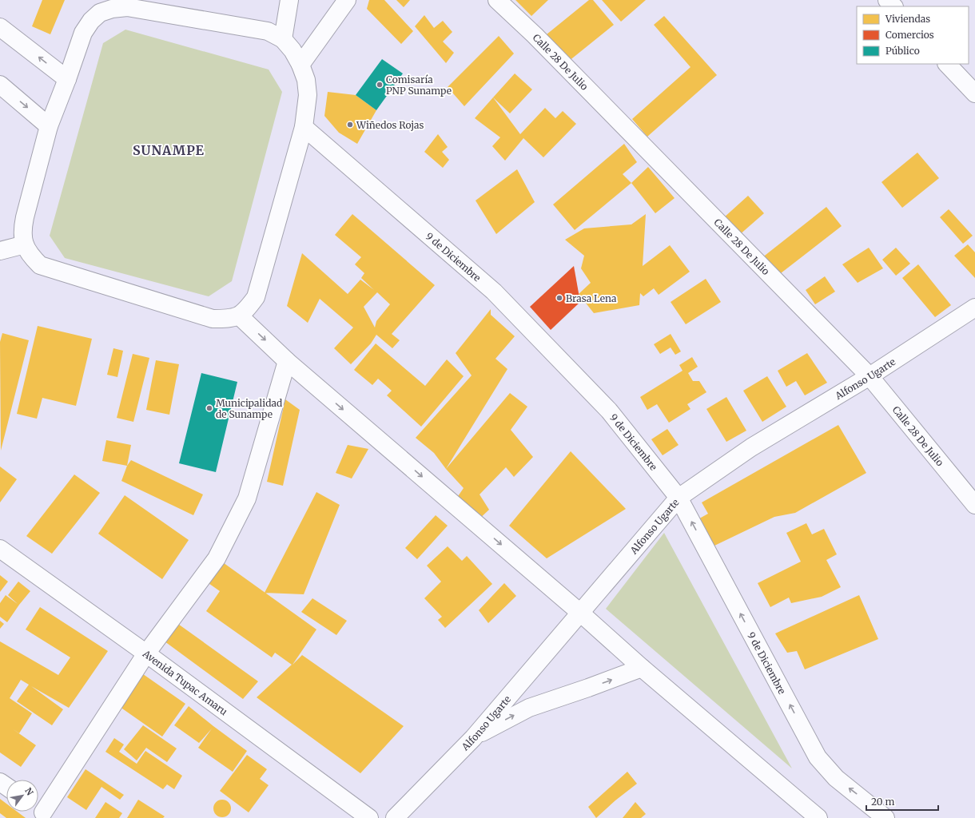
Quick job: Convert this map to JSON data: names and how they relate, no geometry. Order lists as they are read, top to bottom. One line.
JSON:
{"streets":{"street":["Calle 28 De Julio","9 de Diciembre","Alfonso Ugarte","Avenida Tupac Amaru"]},"crossings":[["Calle 28 De Julio","Alfonso Ugarte"],["9 de Diciembre","Alfonso Ugarte"]],"districts":["SUNAMPE"],"places":["Comisaría PNP Sunampe","Wiñedos Rojas","Brasa Lena","Municipalidad de Sunampe"],"legend":["Viviendas","Comercios","Público"],"scale_bar":"20 m","north":"top right"}
